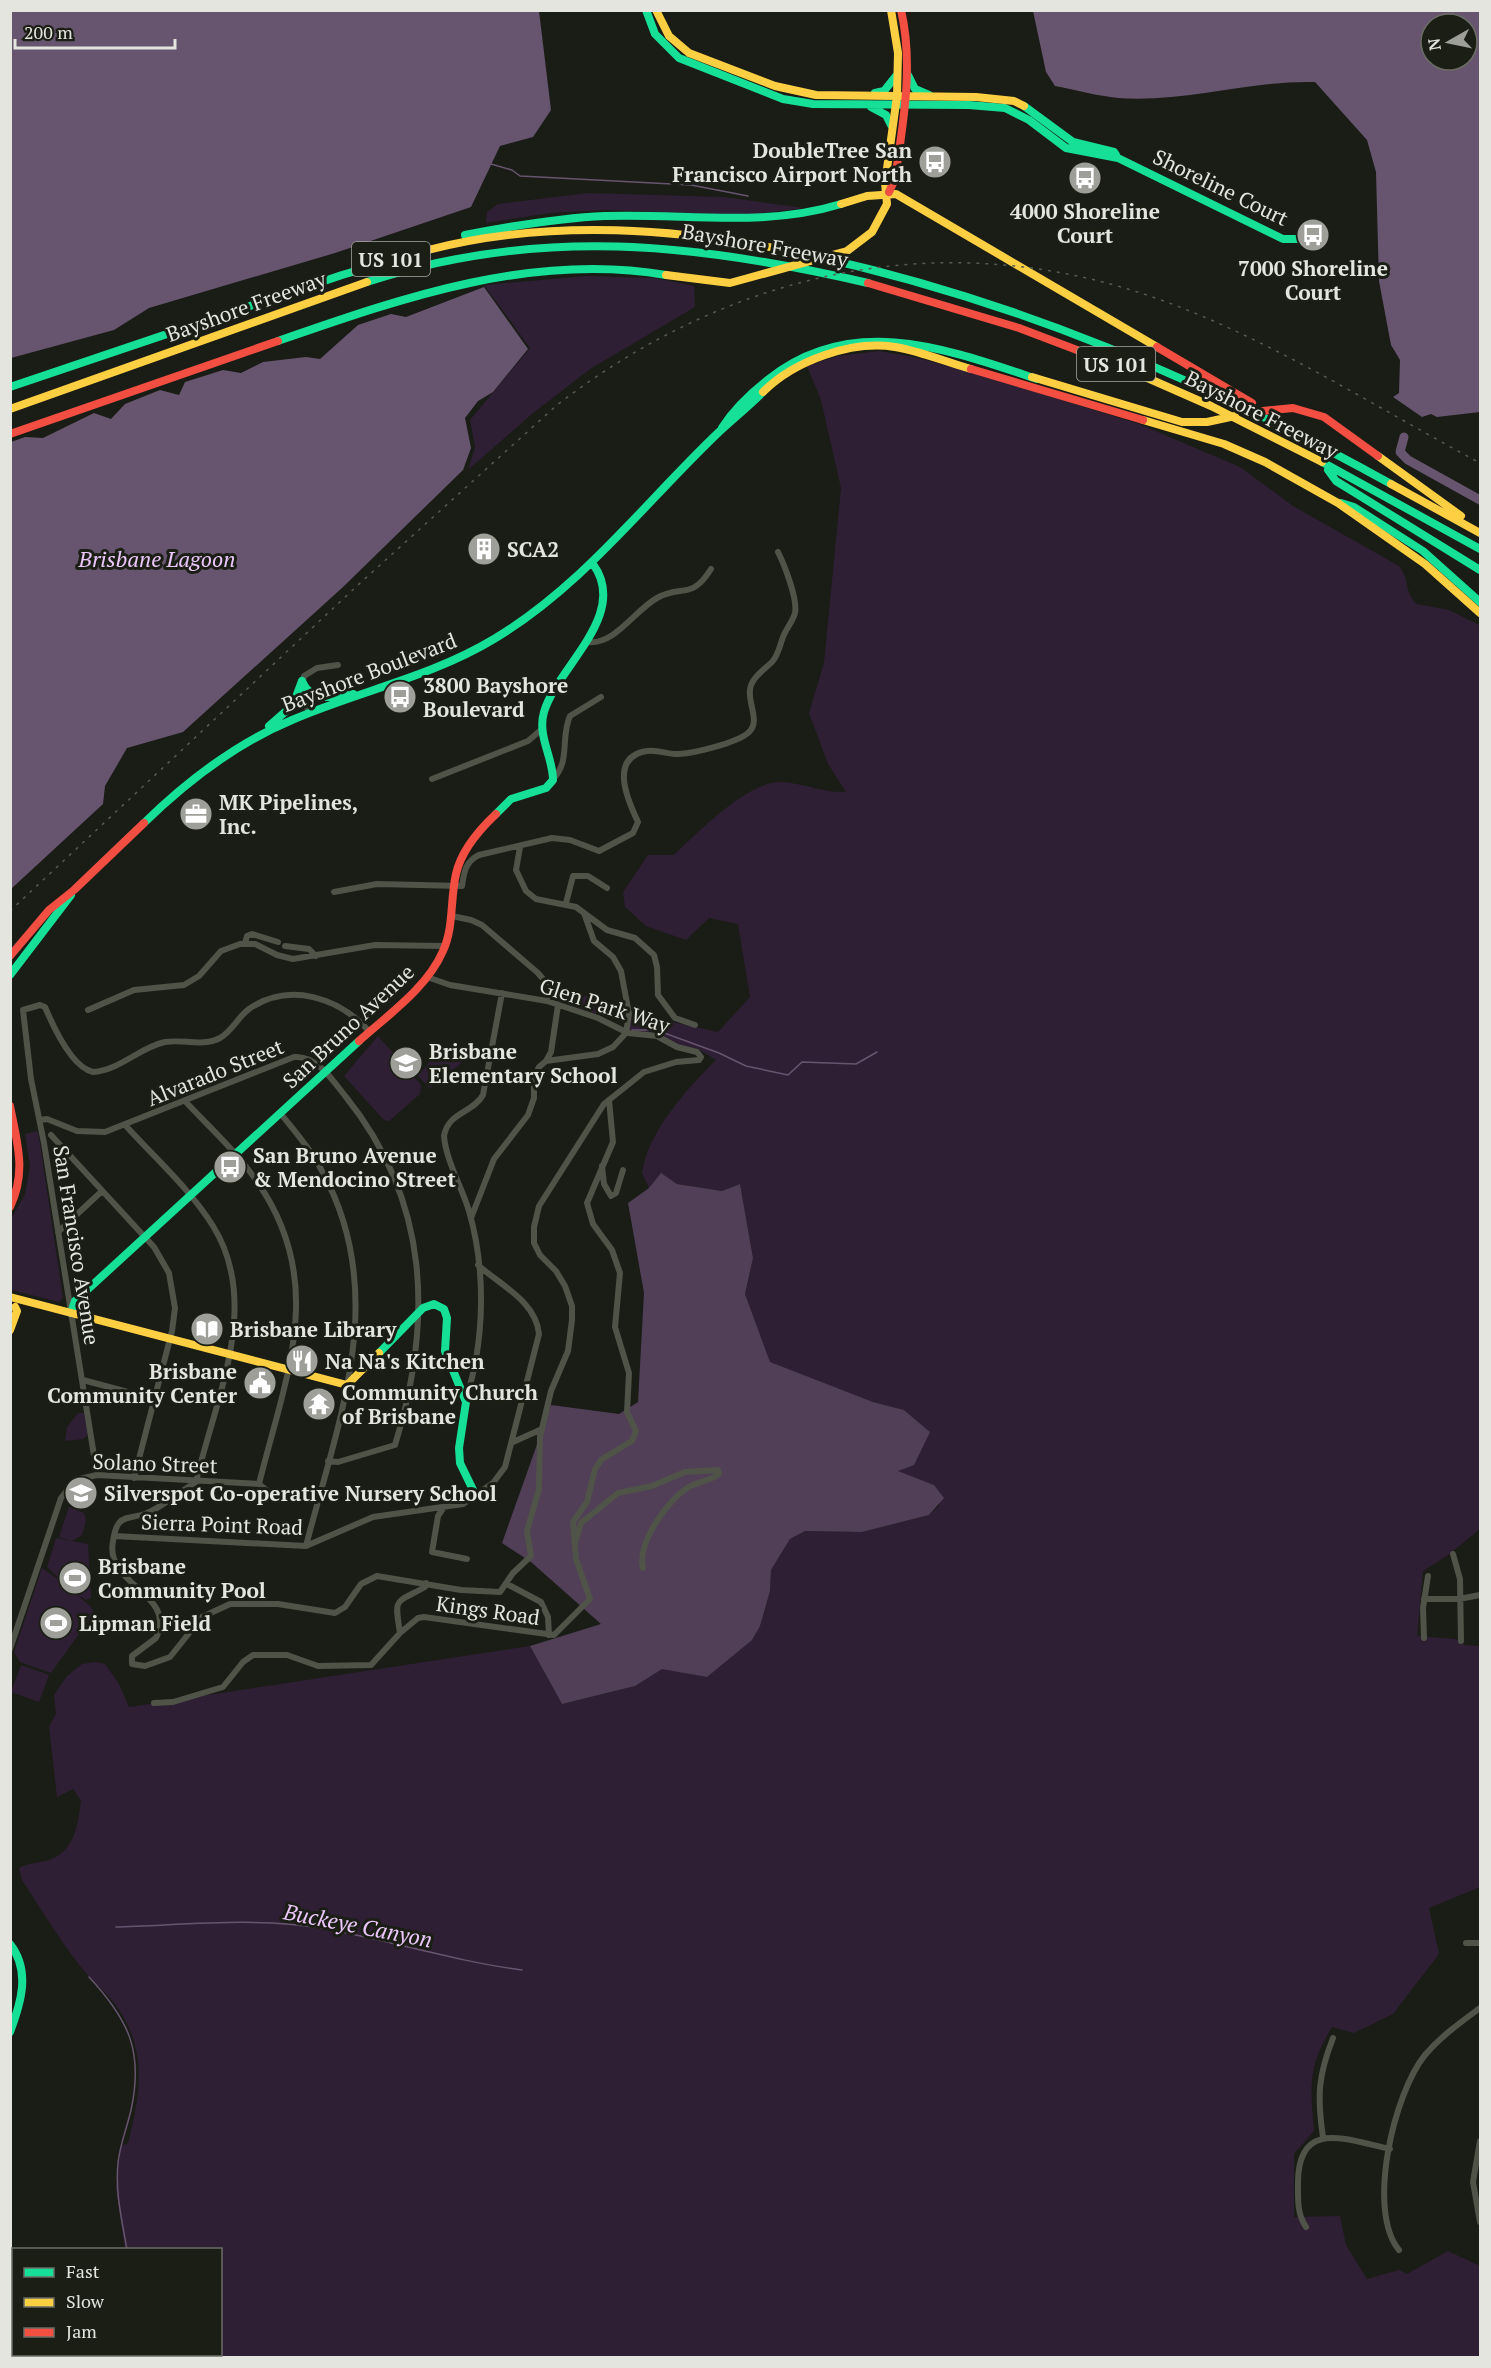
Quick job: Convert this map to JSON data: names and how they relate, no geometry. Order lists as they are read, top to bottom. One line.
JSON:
{"streets":{"main road":["Shoreline Court","Bayshore Freeway","US 101","Bayshore Boulevard","San Bruno Avenue"],"street":["Glen Park Way","Alvarado Street","San Francisco Avenue","Solano Street","Sierra Point Road","Kings Road"]},"crossings":[["Glen Park Way","San Bruno Avenue"],["Glen Park Way","Kings Road"],["San Bruno Avenue","Alvarado Street"],["San Bruno Avenue","San Francisco Avenue"],["Alvarado Street","San Francisco Avenue"]],"water":["Brisbane Lagoon","Buckeye Canyon"],"places":{"bus stop":["DoubleTree San Francisco Airport North","4000 Shoreline Court","7000 Shoreline Court","3800 Bayshore Boulevard","San Bruno Avenue & Mendocino Street"],"building":["SCA2"],"office":["MK Pipelines, Inc."],"school or university":["Brisbane Elementary School","Silverspot Co-operative Nursery School"],"library":["Brisbane Library"],"restaurant":["Na Na's Kitchen"],"public building":["Brisbane Community Center"],"temple":["Community Church of Brisbane"],"sports":["Brisbane Community Pool","Lipman Field"]},"legend":["Fast","Slow","Jam"],"scale_bar":"200 m","north":"left"}
